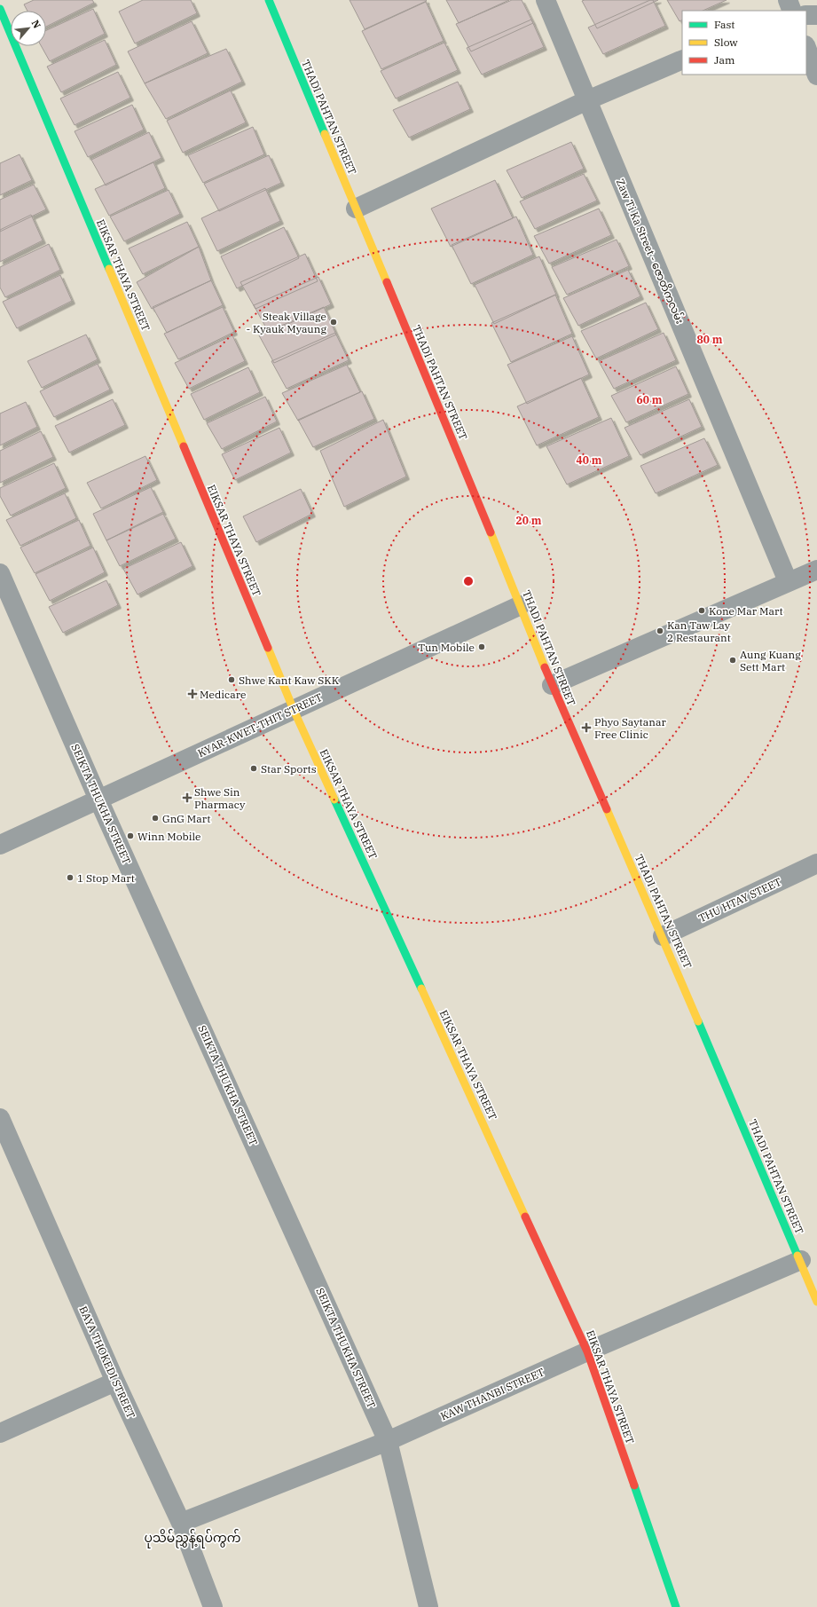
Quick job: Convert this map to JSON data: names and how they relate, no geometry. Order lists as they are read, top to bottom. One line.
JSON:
{"streets":{"street":["THADI PAHTAN STREET","Zaw Ti Ka Street - ဇောတိကလမ်း","EIKSAR THAYA STREET","KYAR-KWET-THIT STREET","SEIKTA THUKHA STREET","THU HTAY STEET","BAYA THOKEDI STREET","KAW THANBI STREET"]},"crossings":[["THADI PAHTAN STREET","KYAR-KWET-THIT STREET"],["THADI PAHTAN STREET","THU HTAY STEET"],["THADI PAHTAN STREET","KAW THANBI STREET"],["EIKSAR THAYA STREET","KYAR-KWET-THIT STREET"],["EIKSAR THAYA STREET","KAW THANBI STREET"],["KYAR-KWET-THIT STREET","SEIKTA THUKHA STREET"],["SEIKTA THUKHA STREET","KAW THANBI STREET"],["BAYA THOKEDI STREET","KAW THANBI STREET"]],"districts":["ပုသိမ်ညွှန့်ရပ်ကွက်"],"places":{"other":["Steak Village - Kyauk Myaung","Kone Mar Mart","Kan Taw Lay 2 Restaurant","Tun Mobile","Aung Kuang Sett Mart","Shwe Kant Kaw SKK","Star Sports","GnG Mart","Winn Mobile","1 Stop Mart"],"health":["Medicare","Phyo Saytanar Free Clinic","Shwe Sin Pharmacy"]},"legend":["Fast","Slow","Jam"],"north":"top right","rings":["80 m","60 m","40 m","20 m"]}
